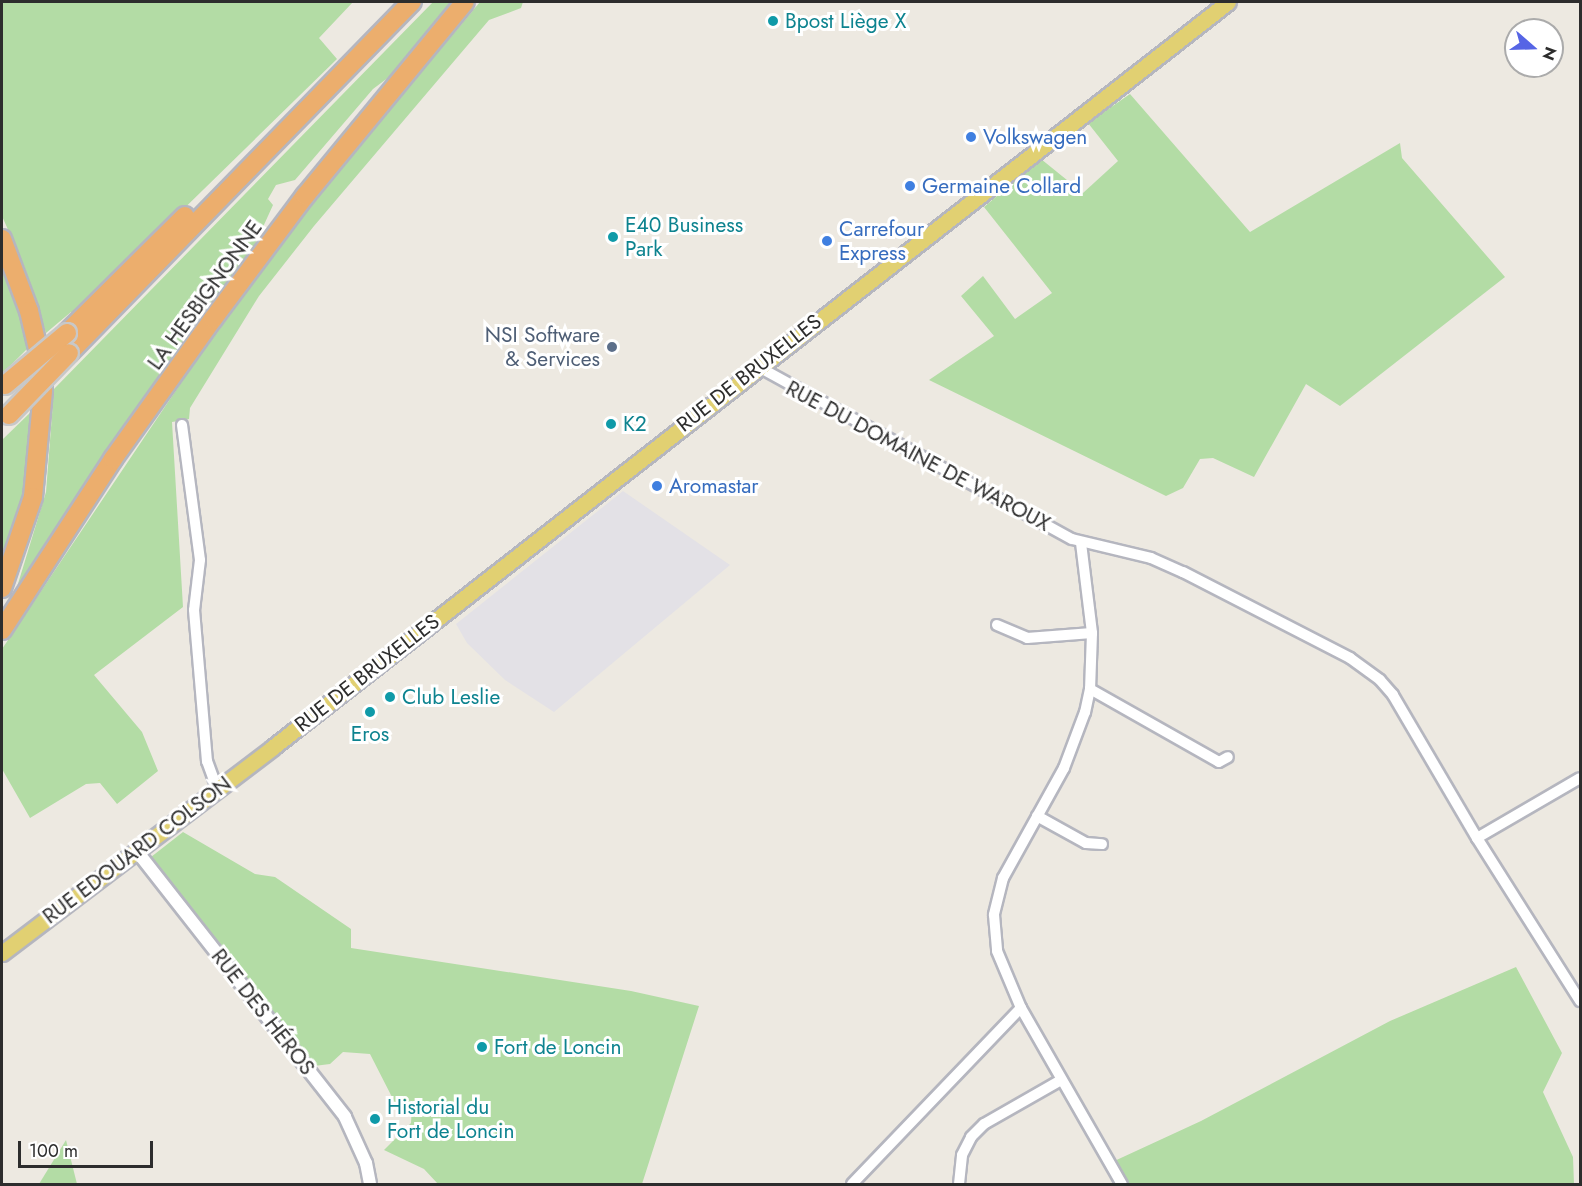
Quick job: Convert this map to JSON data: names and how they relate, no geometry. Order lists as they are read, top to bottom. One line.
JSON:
{"streets":{"highway":["LA HESBIGNONNE"],"main road":["RUE DE BRUXELLES","RUE EDOUARD COLSON"],"street":["RUE DU DOMAINE DE WAROUX","RUE DES HÉROS"]},"crossings":[["RUE DE BRUXELLES","RUE DU DOMAINE DE WAROUX"],["RUE DE BRUXELLES","RUE EDOUARD COLSON"],["RUE EDOUARD COLSON","RUE DES HÉROS"]],"places":["Bpost Liège X","Volkswagen","Germaine Collard","E40 Business Park","Carrefour Express","NSI Software & Services","K2","Aromastar","Club Leslie","Eros","Fort de Loncin","Historial du Fort de Loncin"],"scale_bar":"100 m","north":"right"}
